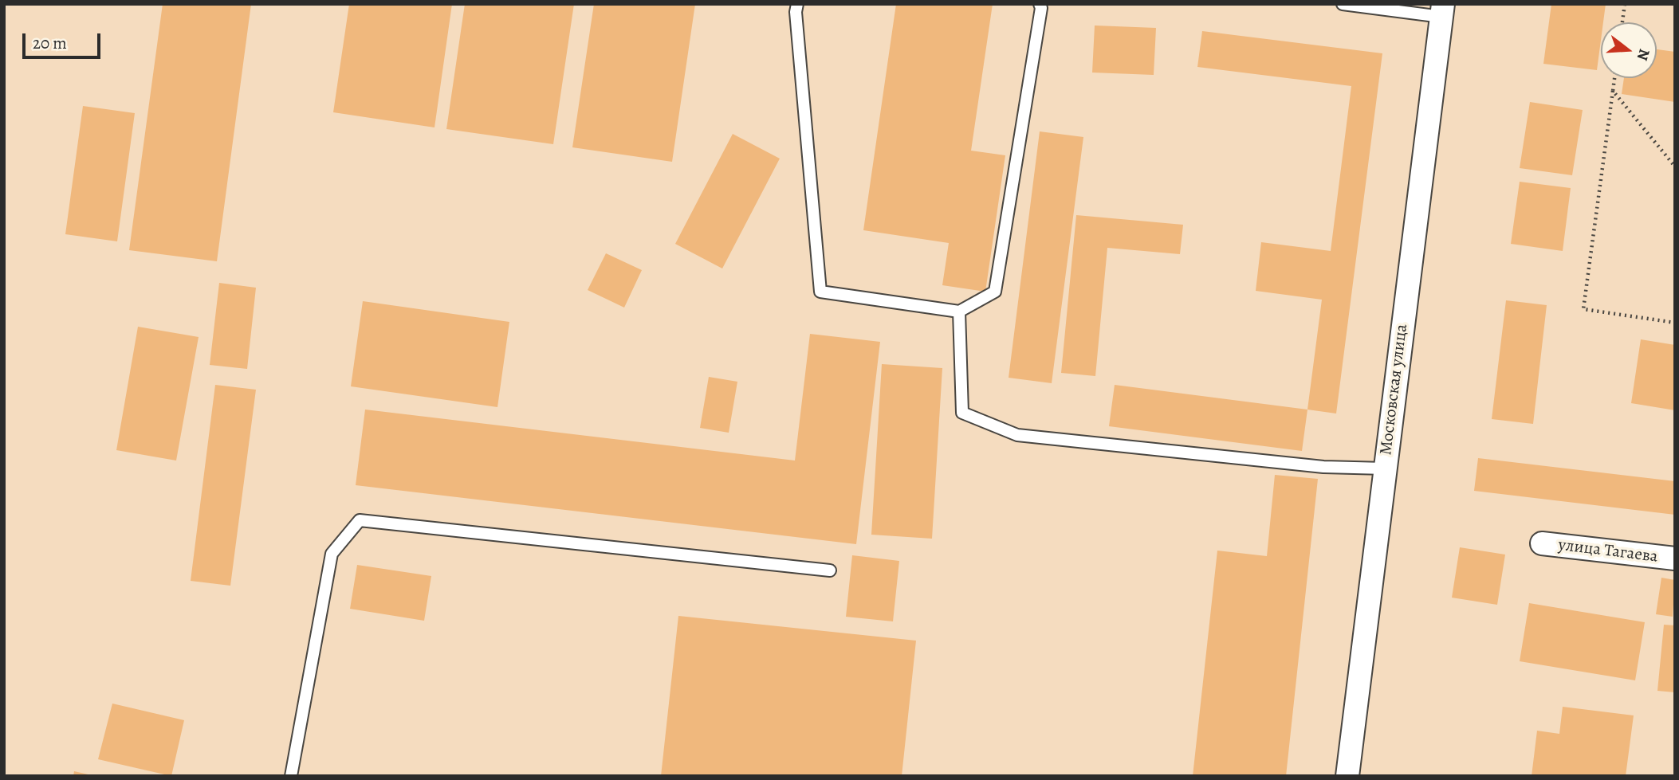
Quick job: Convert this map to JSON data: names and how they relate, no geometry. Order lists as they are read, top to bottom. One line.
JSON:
{"streets":{"street":["Московская улица","улица Тагаева"]},"scale_bar":"20 m","north":"right"}
